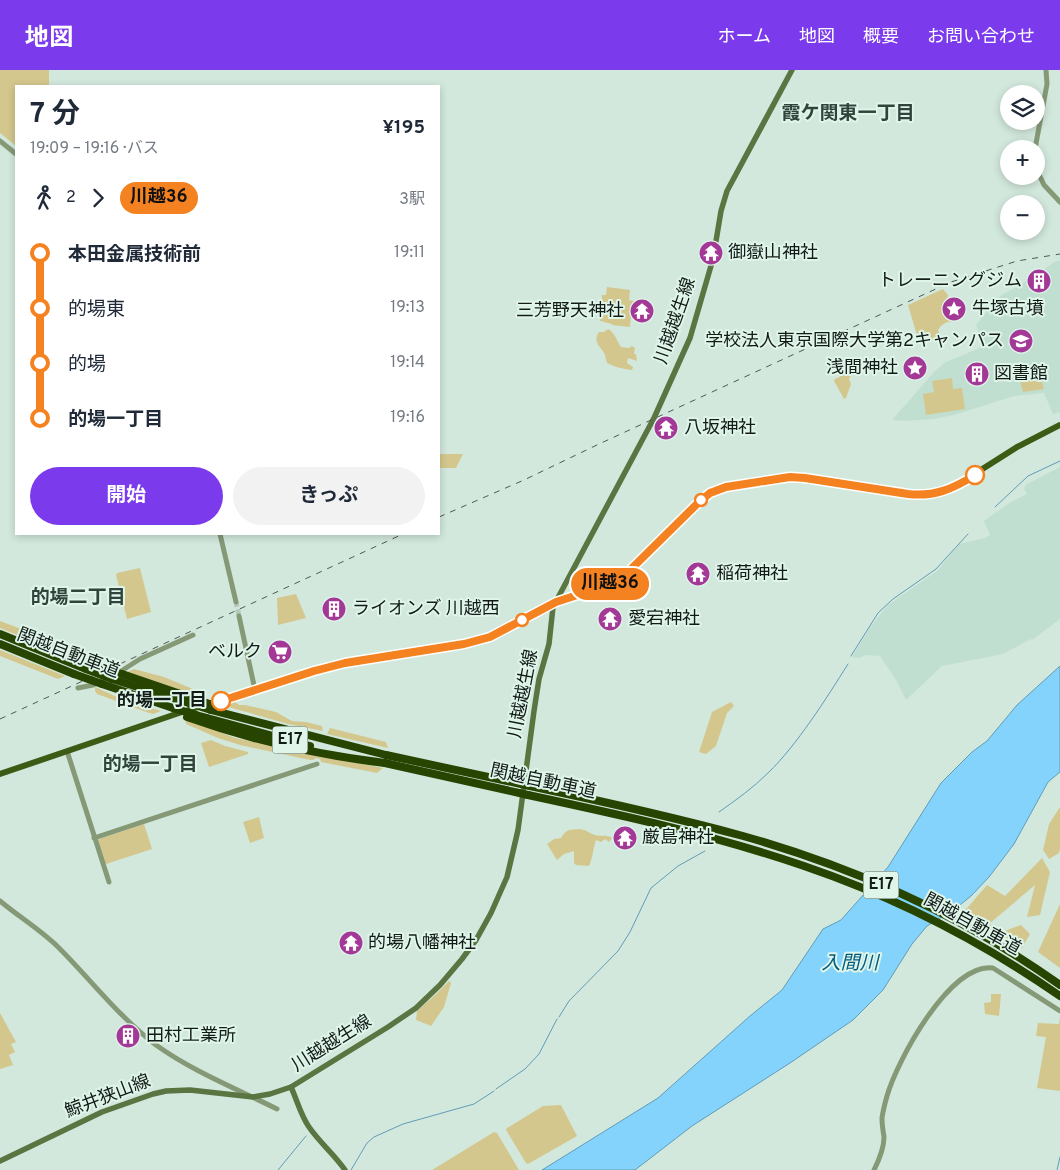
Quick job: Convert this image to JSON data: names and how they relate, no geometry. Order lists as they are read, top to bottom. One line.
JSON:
{"streets":{"highway":["関越自動車道","E17"],"main road":["川越越生線","鯨井狭山線"]},"crossings":[["川越越生線","鯨井狭山線"]],"districts":["霞ケ関東一丁目","的場二丁目","的場一丁目"],"water":["入間川"],"places":{"temple":["御嶽山神社","三芳野天神社","八坂神社","稲荷神社","愛宕神社","厳島神社","的場八幡神社"],"building":["トレーニングジム","図書館","ライオンズ 川越西","田村工業所"],"place":["牛塚古墳","浅間神社"],"school or university":["学校法人東京国際大学第2キャンパス"],"supermarket":["ベルク"],"other":["的場一丁目"]},"lines":["bus line 川越36"],"page":{"header":"地図","nav":["ホーム","地図","概要","お問い合わせ"],"on_map":"川越36","map_buttons":["+","−"],"heading":["7 分","19:09 – 19:16 · バス","¥195"],"legs":["2","川越36","3駅"],"list":[{"name":"本田金属技術前","value":"19:11"},{"name":"的場東","value":"19:13"},{"name":"的場","value":"19:14"},{"name":"的場一丁目","value":"19:16"}],"buttons":["開始","きっぷ"]}}
